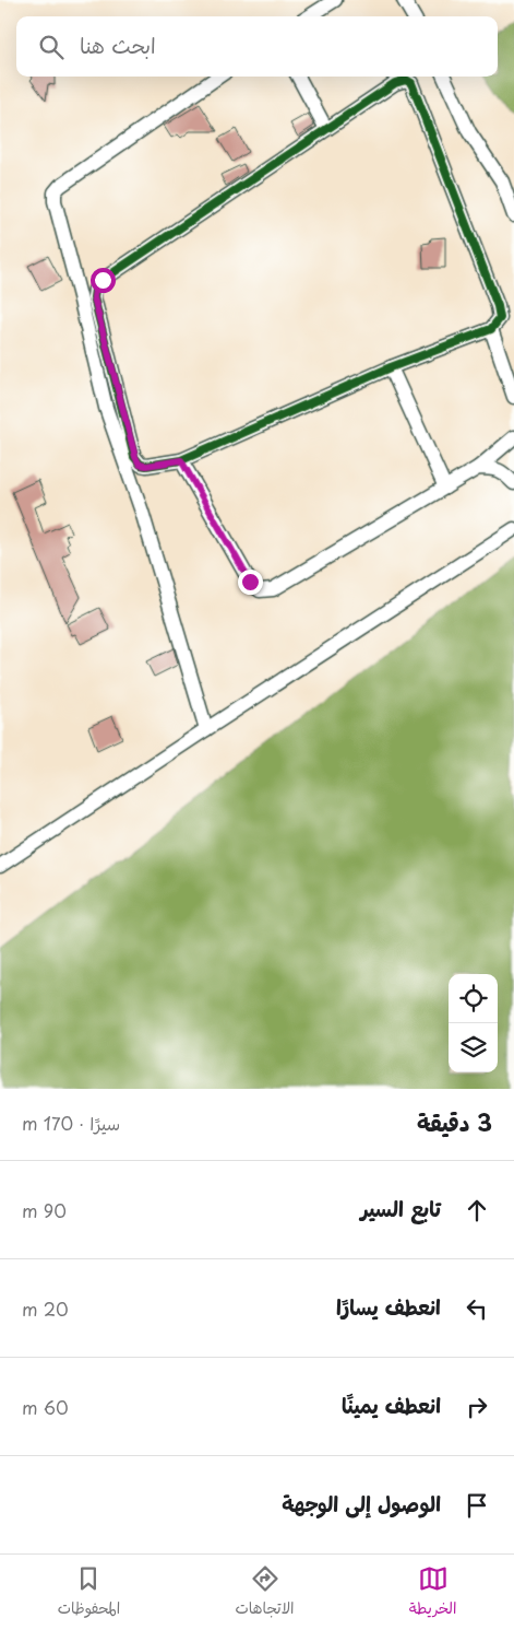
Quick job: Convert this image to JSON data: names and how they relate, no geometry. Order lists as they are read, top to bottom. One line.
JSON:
{"page":{"search":"ابحث هنا","heading":["3 دقيقة","سيرًا · 170 m"],"list":[["تابع السير","90 m"],["انعطف يسارًا","20 m"],["انعطف يمينًا","60 m"],"الوصول إلى الوجهة"],"nav":["الخريطة","الاتجاهات","المحفوظات"]}}
